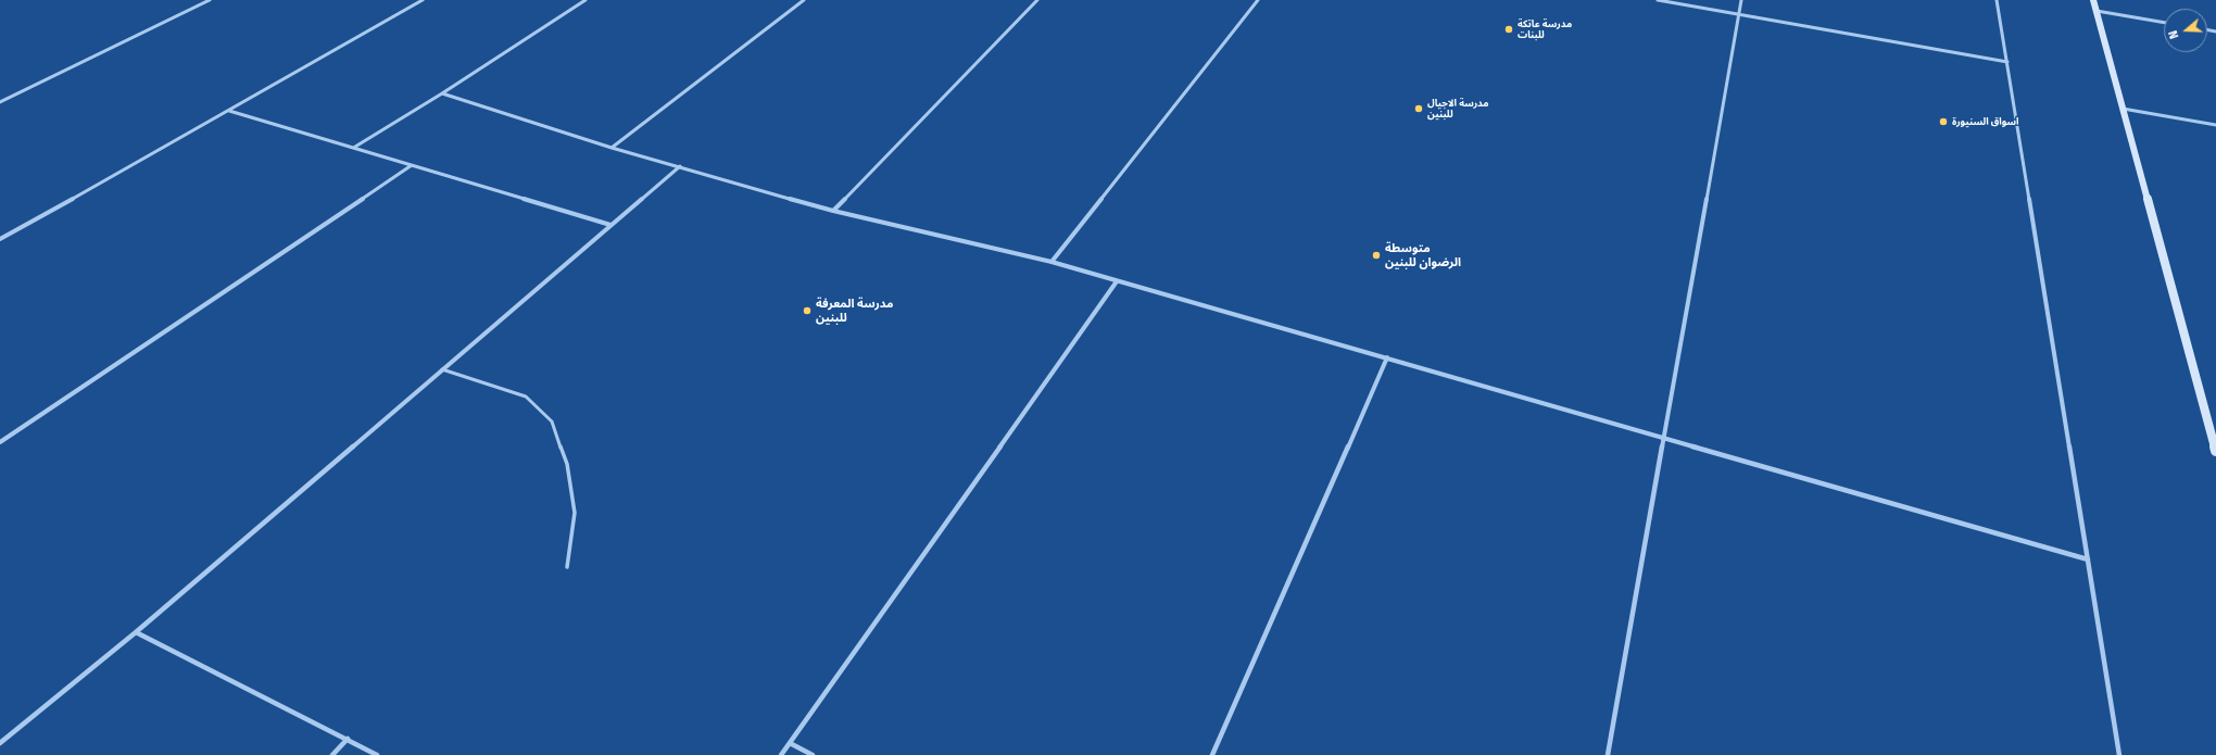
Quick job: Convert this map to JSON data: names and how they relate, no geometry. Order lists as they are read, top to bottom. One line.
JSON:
{"places":["مدرسة عاتكة للبنات","مدرسة الاجيال للبنين","اسواق السنيورة","متوسطة الرضوان للبنين","مدرسة المعرفة للبنين"],"north":"left"}
